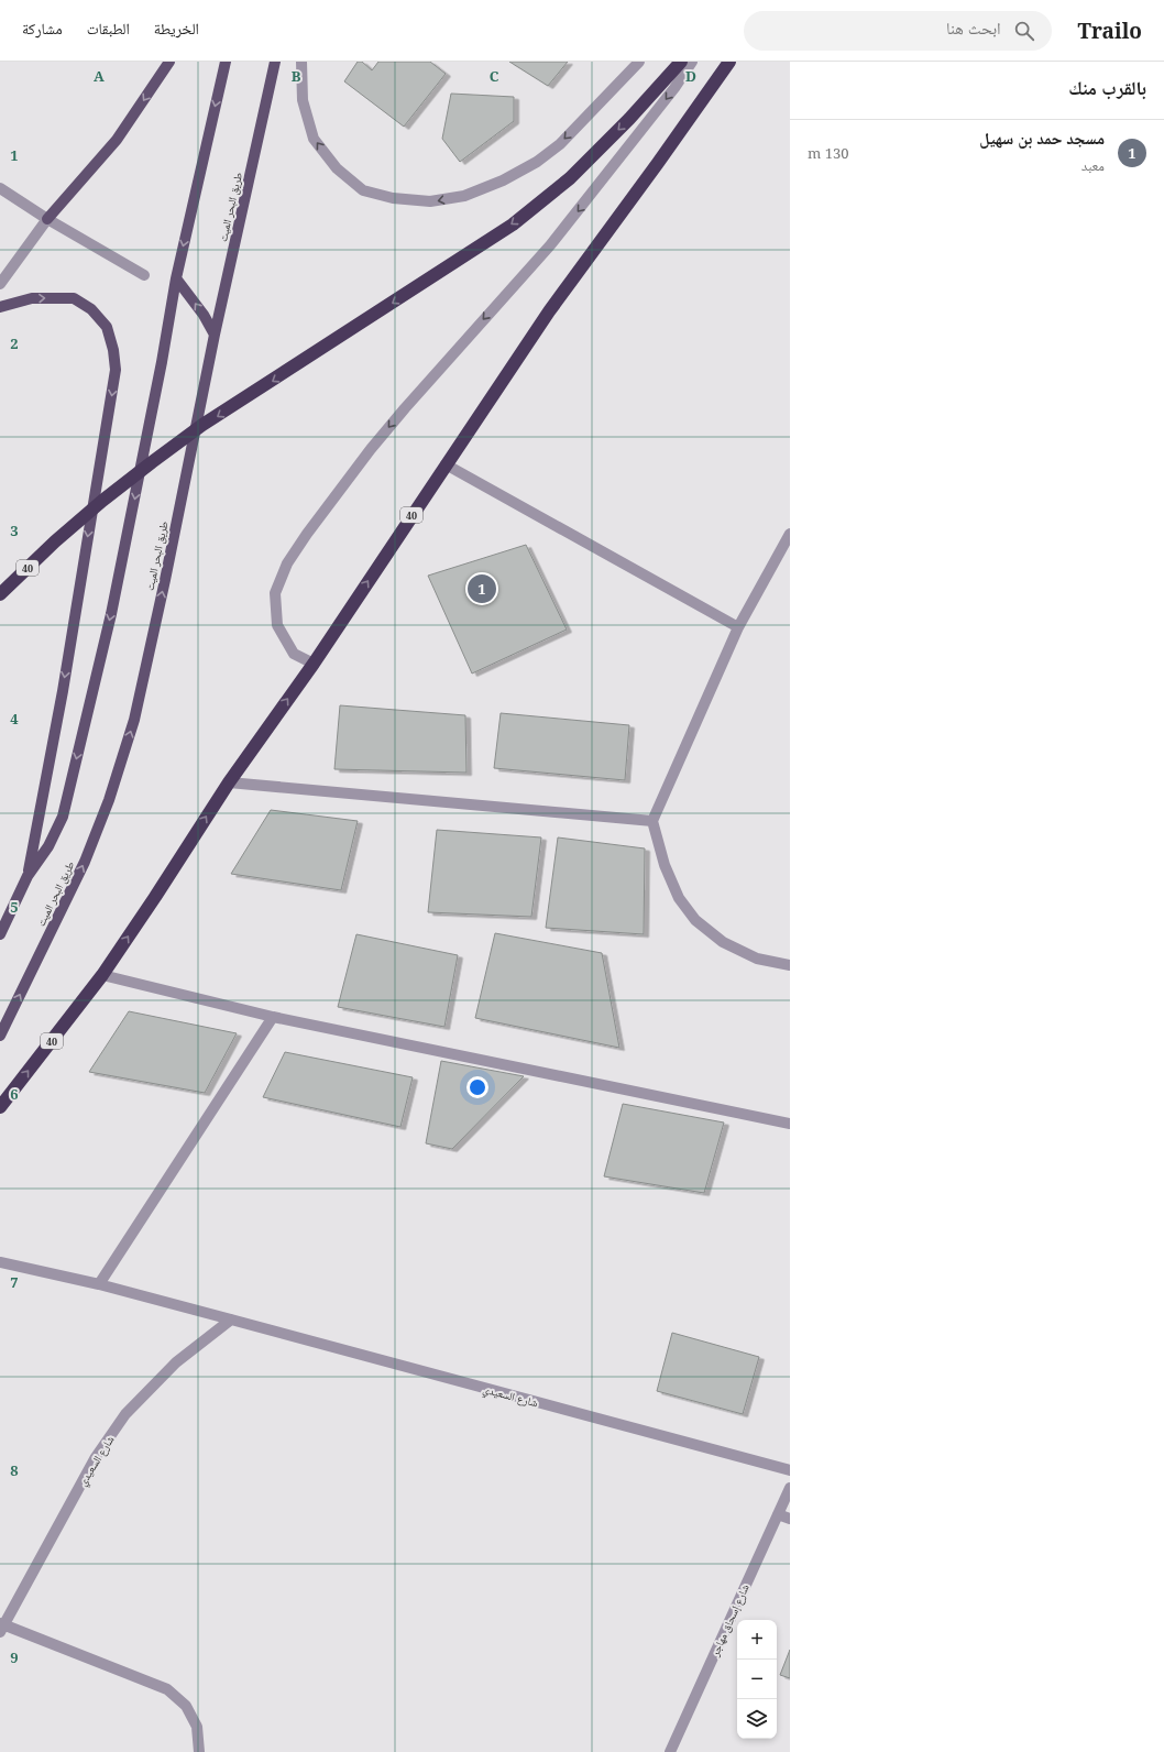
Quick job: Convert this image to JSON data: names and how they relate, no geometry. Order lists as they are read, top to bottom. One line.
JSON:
{"streets":{"highway":["40"],"main road":["طريق البحر الميت"],"street":["شارع السعيدي","شارع إسحاق مهاجر"]},"page":{"header":"Trailo","search":"ابحث هنا","nav":["الخريطة","الطبقات","مشاركة"],"heading":"بالقرب منك","list":[{"mark":"1","name":"مسجد حمد بن سهيل","note":"معبد","value":"130 m"}],"pins":"1","map_buttons":["+","−"]},"grid":{"columns":["A","B","C","D"],"rows":["1","2","3","4","5","6","7","8","9"]}}
